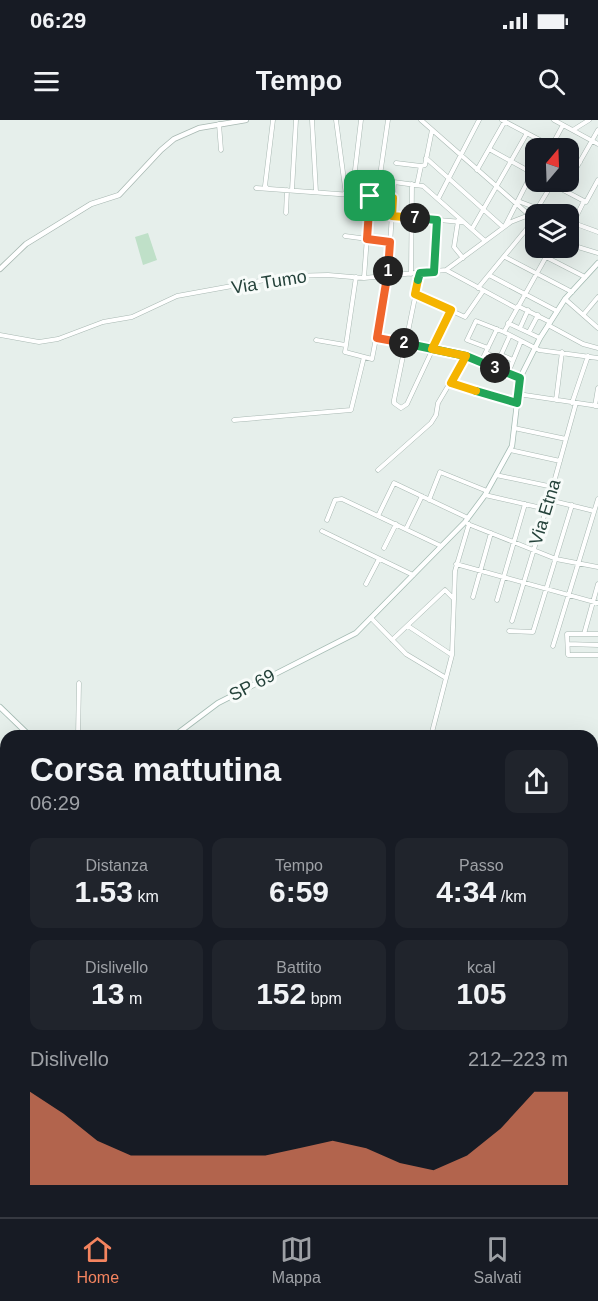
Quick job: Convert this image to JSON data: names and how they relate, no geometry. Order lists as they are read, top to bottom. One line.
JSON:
{"streets":{"main road":["SP 69"],"street":["Via Tumo","Via Etna"]},"north":"top","page":{"status":"06:29","header":"Tempo","pins":["7","1","2","3"],"heading":["Corsa mattutina","06:29"],"stats":[["Distanza","1.53 km"],["Tempo","6:59"],["Passo","4:34 /km"],["Dislivello","13 m"],["Battito","152 bpm"],["kcal","105"]],"chart":["Dislivello","212–223 m"],"tabs":["Home","Mappa","Salvati"]}}
